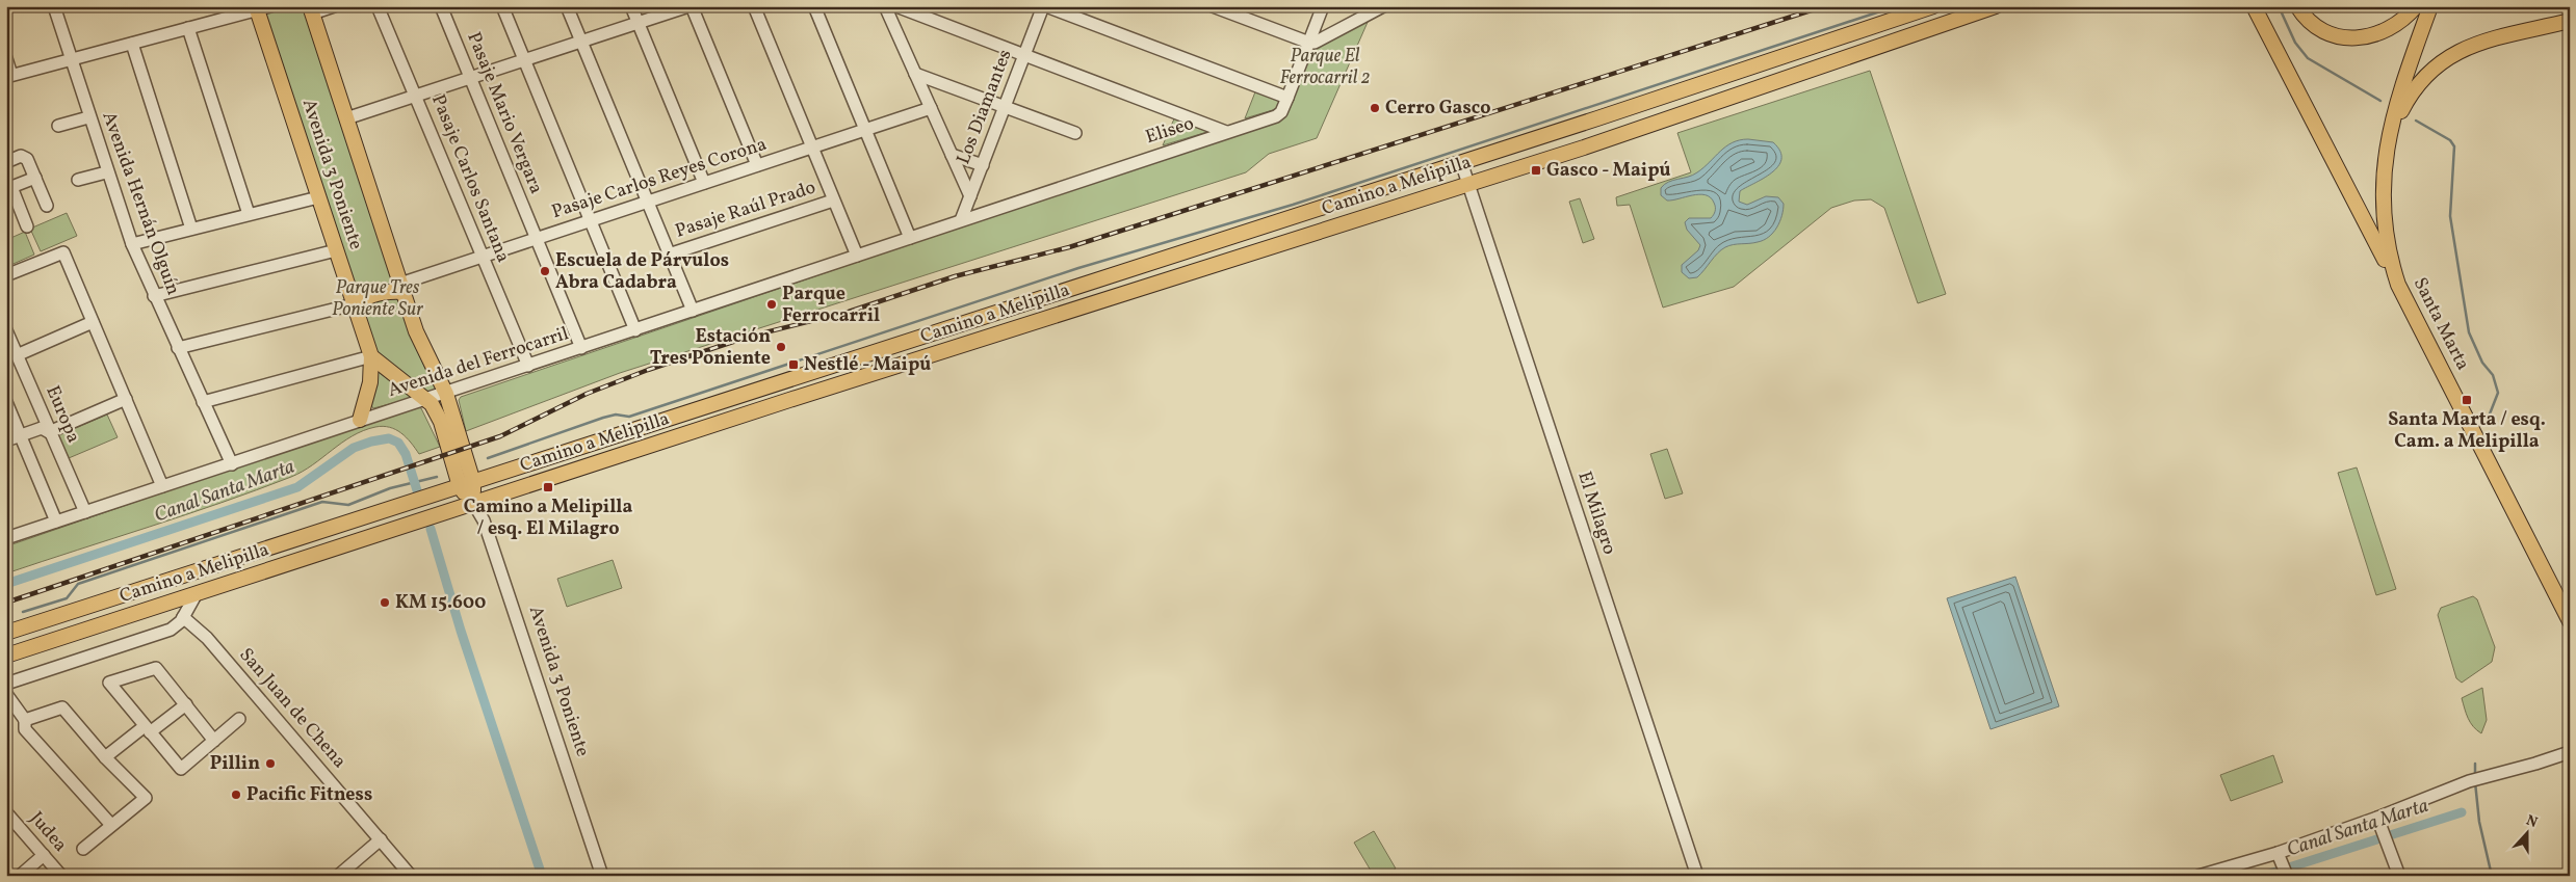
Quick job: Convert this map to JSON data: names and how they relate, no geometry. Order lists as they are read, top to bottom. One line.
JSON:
{"streets":{"main road":["Avenida 3 Poniente","Camino a Melipilla","Santa Marta"],"street":["Los Diamantes","Pasaje Mario Vergara","Eliseo","Pasaje Carlos Santana","Pasaje Carlos Reyes Corona","Avenida Hernán Olguín","Pasaje Raúl Prado","Avenida del Ferrocarril","Europa","El Milagro","San Juan de Chena","Judea"]},"crossings":[["Los Diamantes","Eliseo"],["Los Diamantes","Avenida del Ferrocarril"],["Pasaje Mario Vergara","Pasaje Carlos Reyes Corona"],["Pasaje Mario Vergara","Avenida del Ferrocarril"],["Eliseo","Avenida del Ferrocarril"],["Avenida 3 Poniente","Pasaje Carlos Reyes Corona"],["Avenida 3 Poniente","Camino a Melipilla"],["Avenida 3 Poniente","Avenida del Ferrocarril"],["Pasaje Carlos Santana","Pasaje Carlos Reyes Corona"],["Pasaje Carlos Santana","Avenida del Ferrocarril"],["Camino a Melipilla","El Milagro"],["Avenida Hernán Olguín","Avenida del Ferrocarril"],["Avenida del Ferrocarril","Europa"]],"water":["Canal Santa Marta"],"parks":["Parque El Ferrocarril 2","Parque Tres Poniente Sur"],"places":{"other":["Cerro Gasco","Escuela de Párvulos Abra Cadabra","Parque Ferrocarril","Estación Tres Poniente","KM 15.600","Pillin","Pacific Fitness"],"transit":["Gasco - Maipú","Nestlé - Maipú","Santa Marta / esq. Cam. a Melipilla","Camino a Melipilla / esq. El Milagro"]},"north":"top"}
